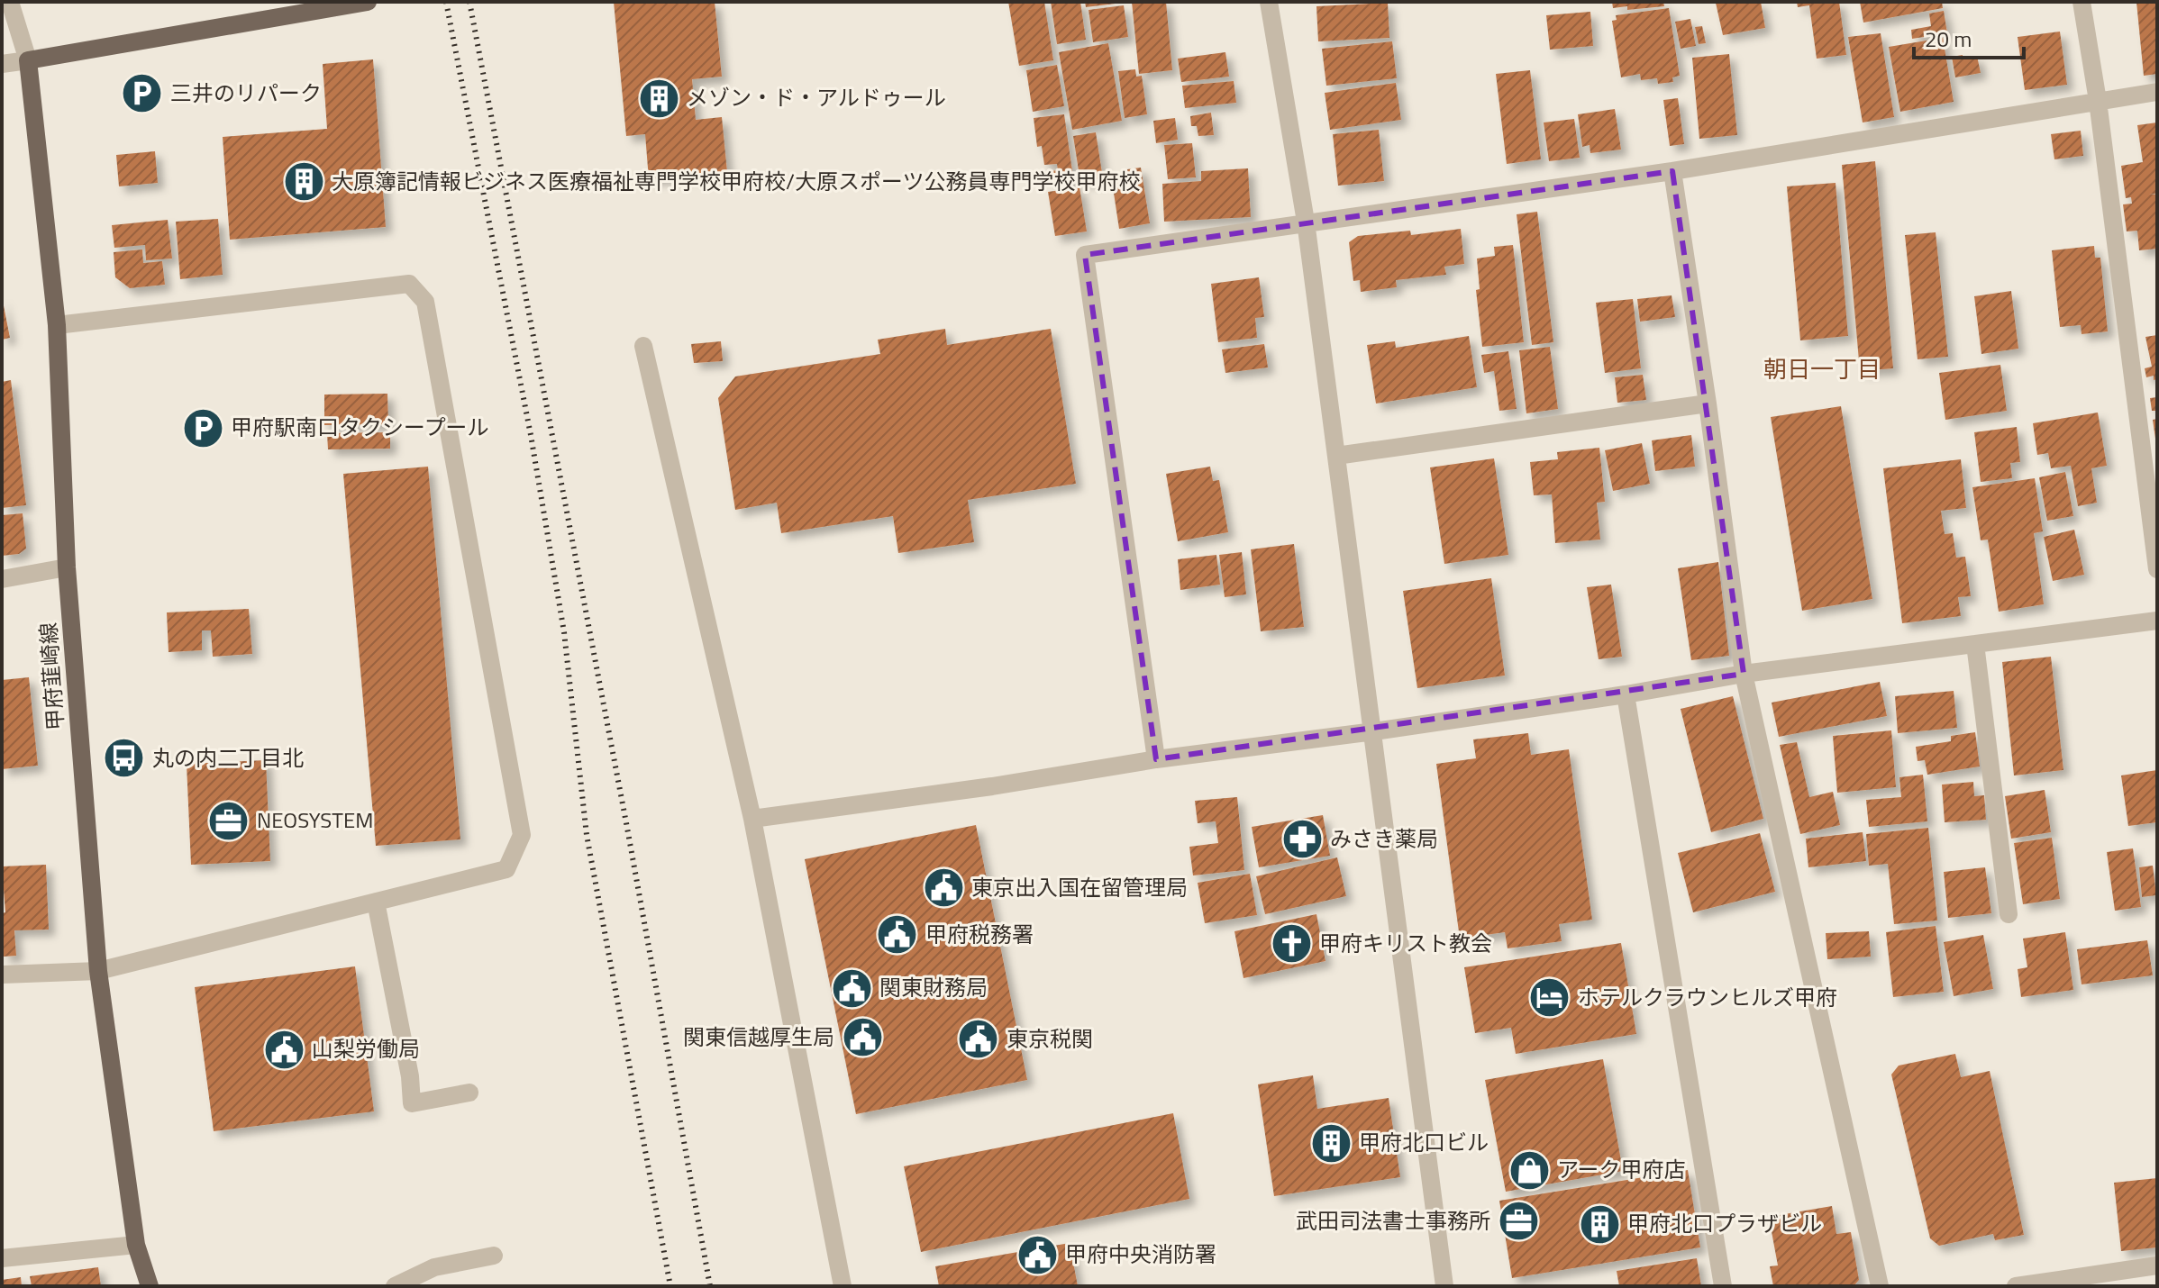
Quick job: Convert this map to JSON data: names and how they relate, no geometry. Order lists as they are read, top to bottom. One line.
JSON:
{"streets":{"main road":["甲府韮崎線"]},"districts":["朝日一丁目"],"places":{"parking":["三井のリパーク","甲府駅南口タクシープール"],"building":["メゾン・ド・アルドゥール","大原簿記情報ビジネス医療福祉専門学校甲府校/大原スポーツ公務員専門学校甲府校","甲府北口ビル","甲府北口プラザビル"],"bus stop":["丸の内二丁目北"],"office":["NEOSYSTEM","武田司法書士事務所"],"pharmacy":["みさき薬局"],"public building":["東京出入国在留管理局","甲府税務署","関東財務局","関東信越厚生局","東京税関","山梨労働局","甲府中央消防署"],"church":["甲府キリスト教会"],"hotel":["ホテルクラウンヒルズ甲府"],"shop":["アーク甲府店"]},"scale_bar":"20 m"}
